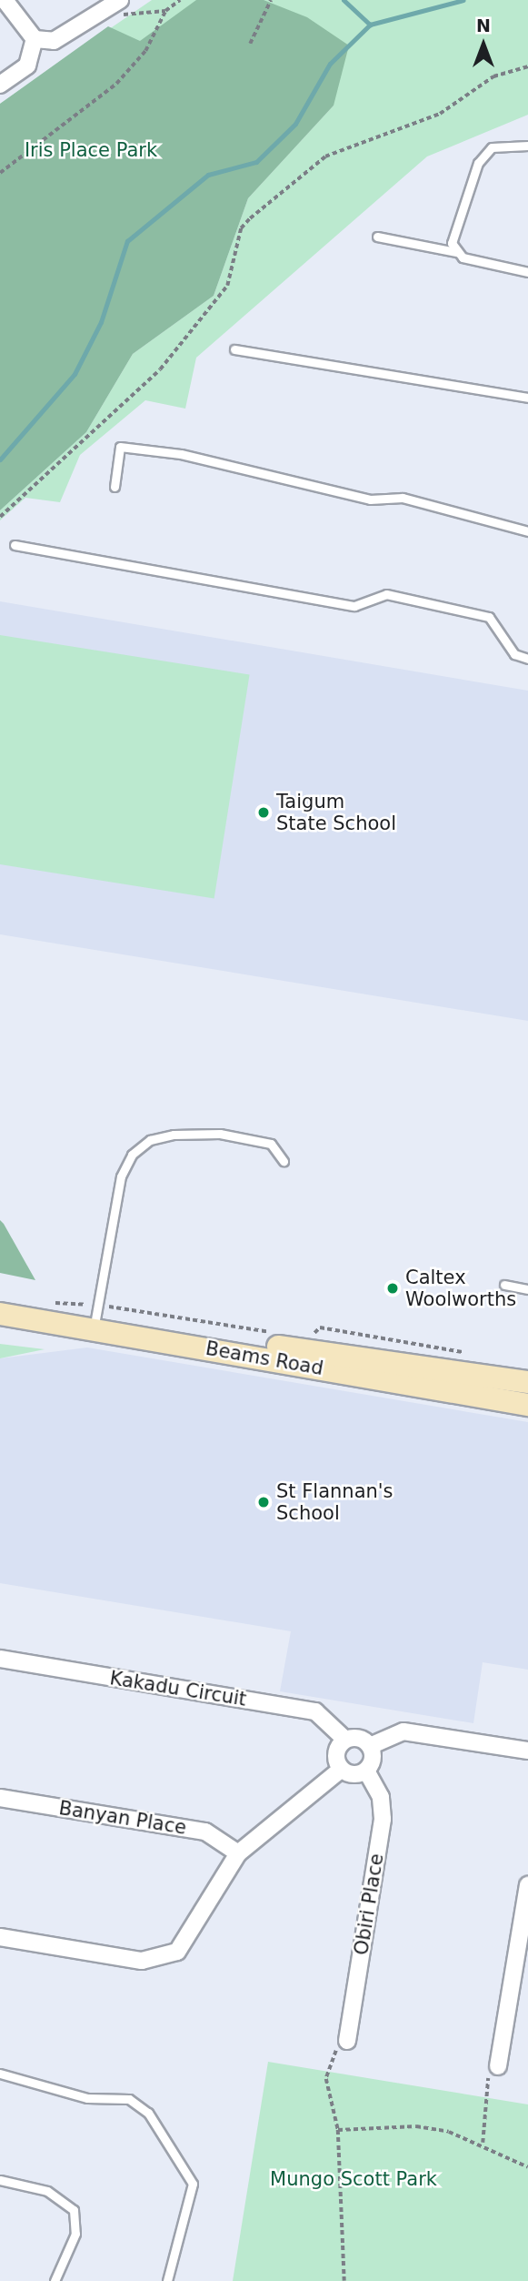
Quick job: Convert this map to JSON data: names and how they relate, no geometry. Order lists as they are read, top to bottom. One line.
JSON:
{"streets":{"main road":["Beams Road"],"street":["Kakadu Circuit","Banyan Place","Obiri Place"]},"crossings":[["Kakadu Circuit","Obiri Place"]],"parks":["Iris Place Park","Mungo Scott Park"],"places":["Taigum State School","Caltex Woolworths","St Flannan's School"],"north":"top"}
